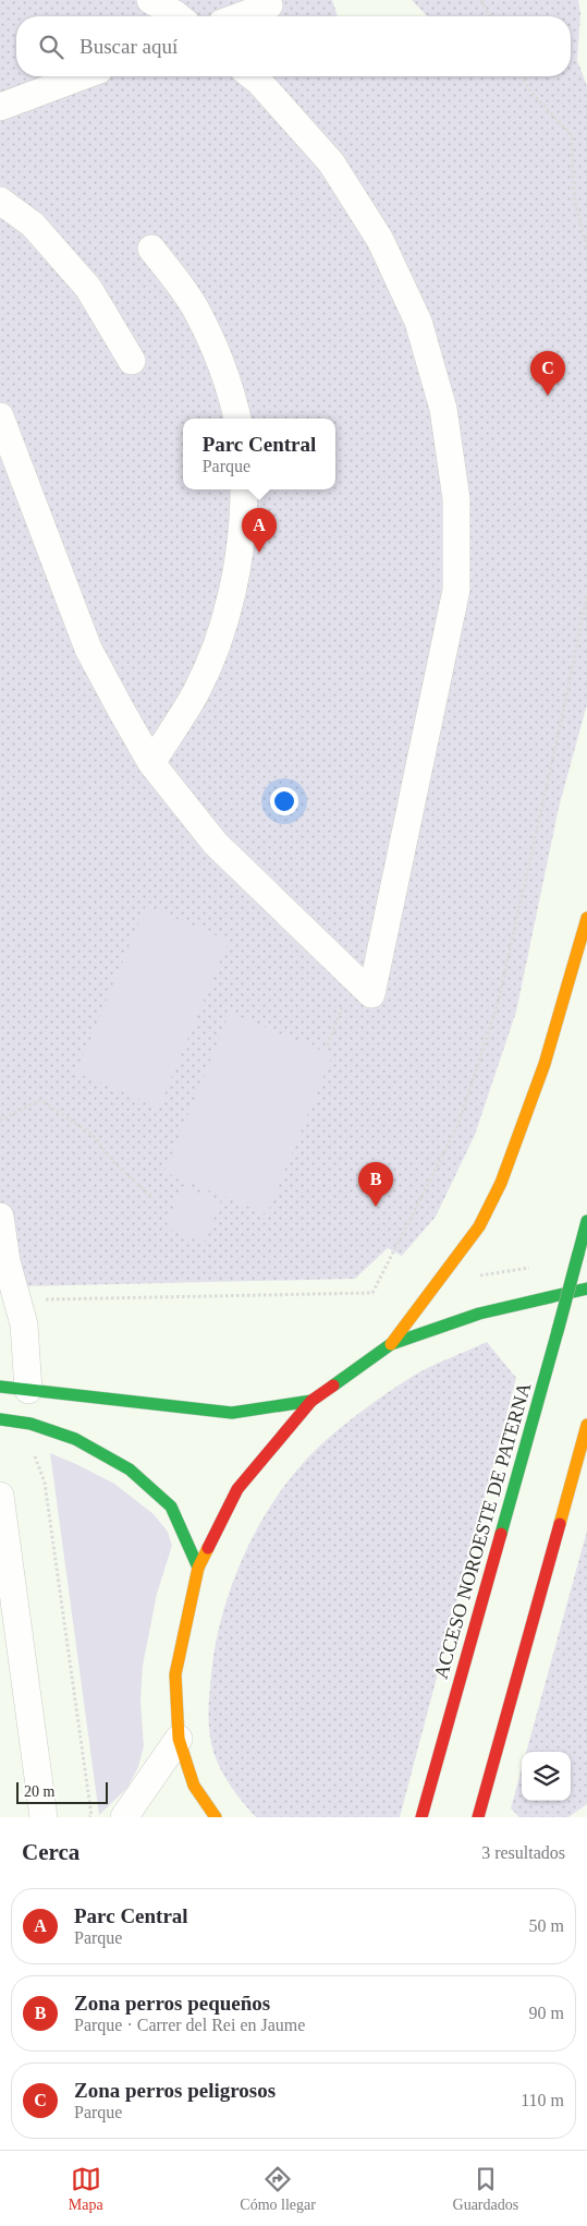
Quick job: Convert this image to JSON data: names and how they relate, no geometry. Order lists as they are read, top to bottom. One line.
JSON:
{"streets":{"street":["ACCESO NOROESTE DE PATERNA"]},"scale_bar":"20 m","page":{"search":"Buscar aquí","pins":["C","A","B"],"popup":["Parc Central","Parque"],"scale":"20 m","heading":["Cerca","3 resultados"],"list":[{"mark":"A","name":"Parc Central","note":"Parque","value":"50 m"},{"mark":"B","name":"Zona perros pequeños","note":"Parque · Carrer del Rei en Jaume","value":"90 m"},{"mark":"C","name":"Zona perros peligrosos","note":"Parque","value":"110 m"}],"nav":["Mapa","Cómo llegar","Guardados"]}}
